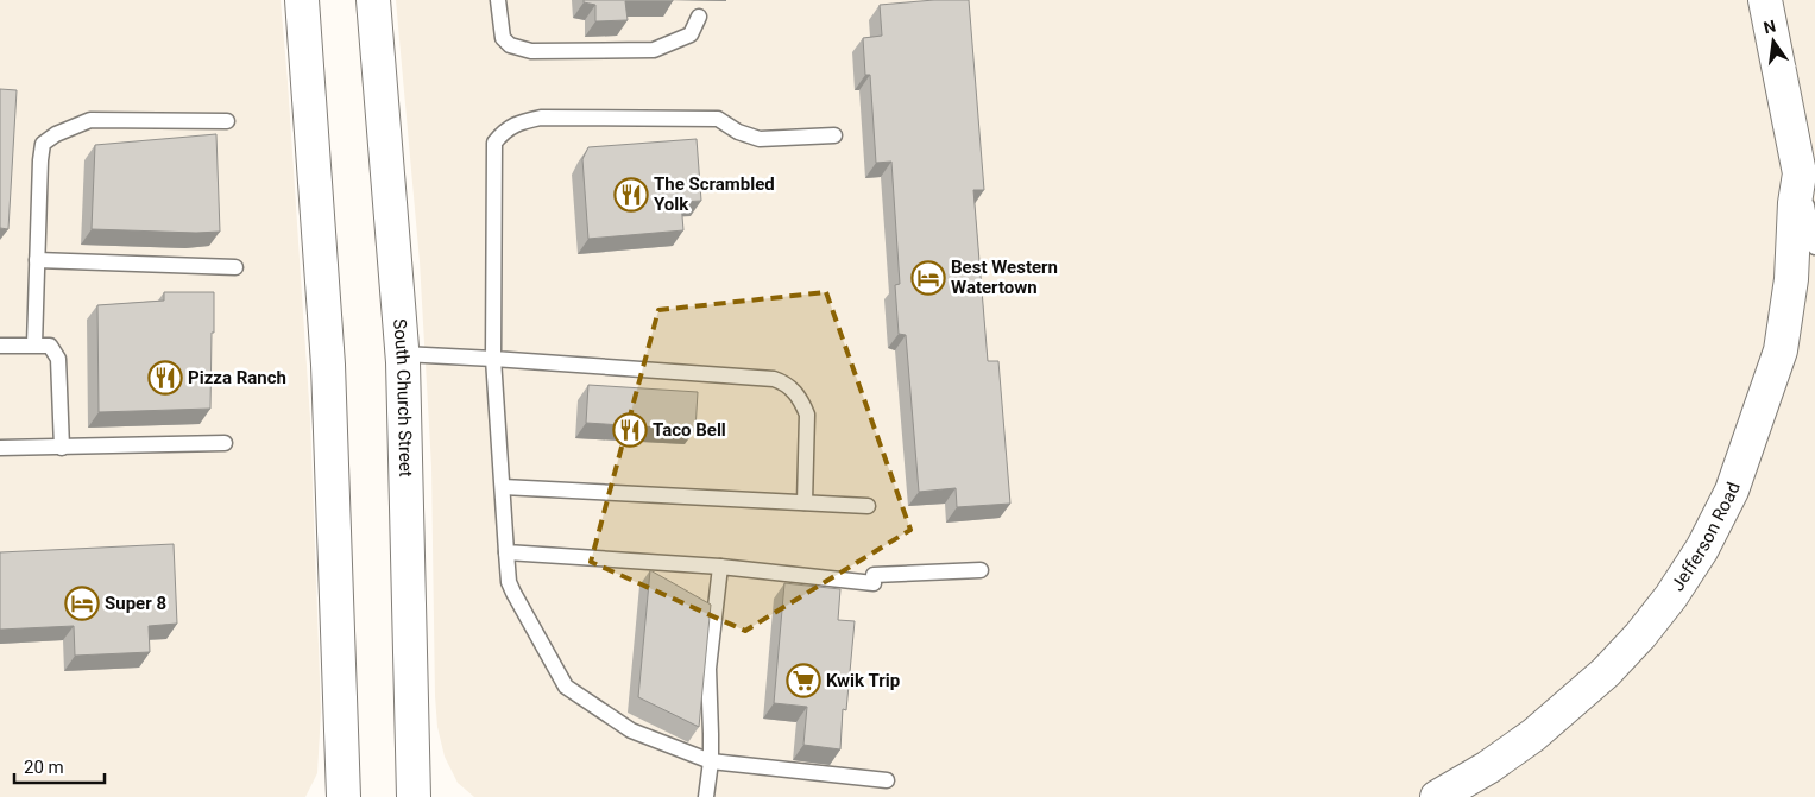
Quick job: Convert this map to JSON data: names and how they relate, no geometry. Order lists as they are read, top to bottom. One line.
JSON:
{"streets":{"main road":["South Church Street","Jefferson Road"]},"places":{"restaurant":["The Scrambled Yolk","Pizza Ranch","Taco Bell"],"hotel":["Best Western Watertown","Super 8"],"supermarket":["Kwik Trip"]},"scale_bar":"20 m","north":"top"}
